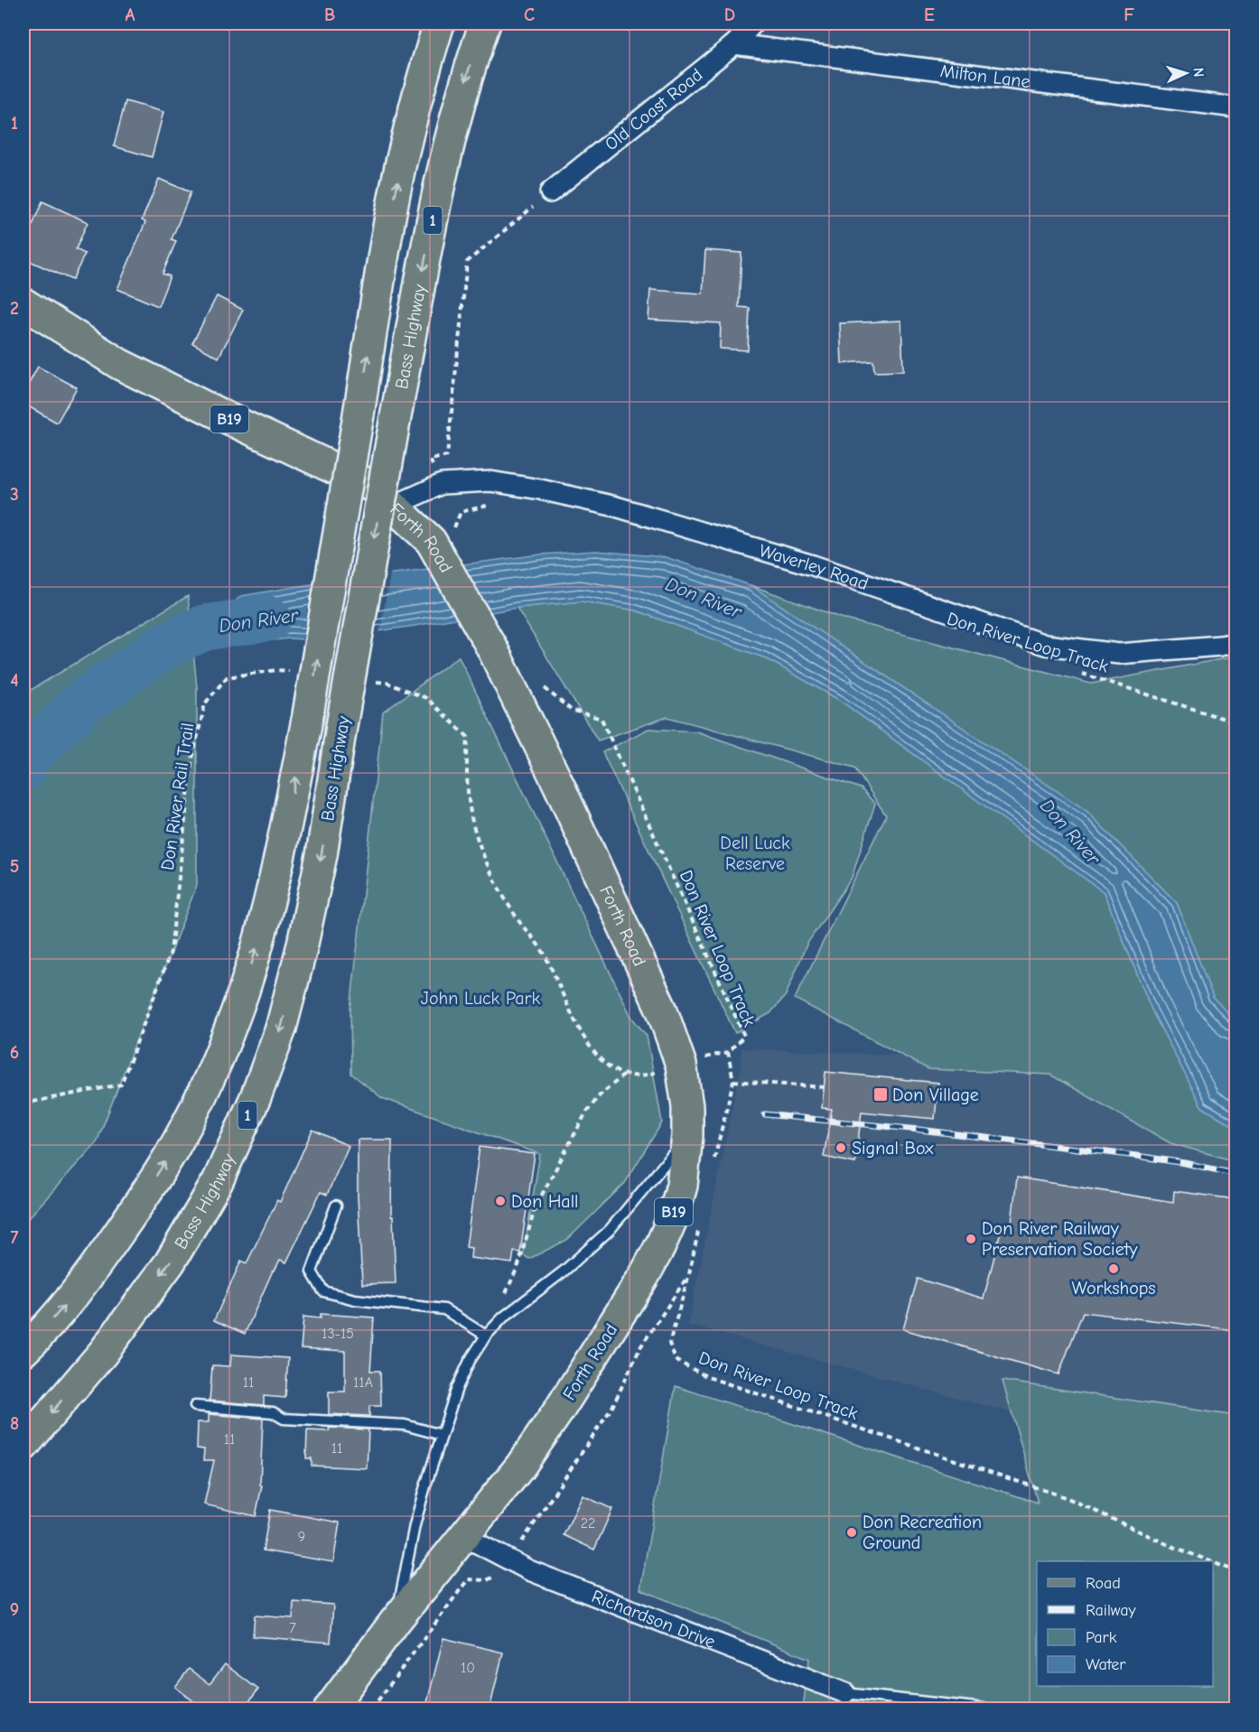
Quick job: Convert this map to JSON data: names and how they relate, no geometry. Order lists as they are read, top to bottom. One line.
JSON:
{"streets":{"main road":["1","Bass Highway","B19","Forth Road"],"street":["Milton Lane","Old Coast Road","Waverley Road","Richardson Drive"],"path":["Don River Loop Track","Don River Rail Trail"]},"crossings":[["Milton Lane","Old Coast Road"],["Forth Road","Waverley Road"],["Forth Road","Richardson Drive"]],"water":["Don River"],"parks":["Dell Luck Reserve","John Luck Park"],"places":{"transit":["Don Village"],"other":["Signal Box","Don Hall","Don River Railway Preservation Society","Workshops","Don Recreation Ground"]},"house_numbers":["13-15","11","11A","11","11","22","9","7","10"],"legend":["Road","Railway","Park","Water"],"north":"right","grid":{"columns":["A","B","C","D","E","F"],"rows":["1","2","3","4","5","6","7","8","9"]}}
